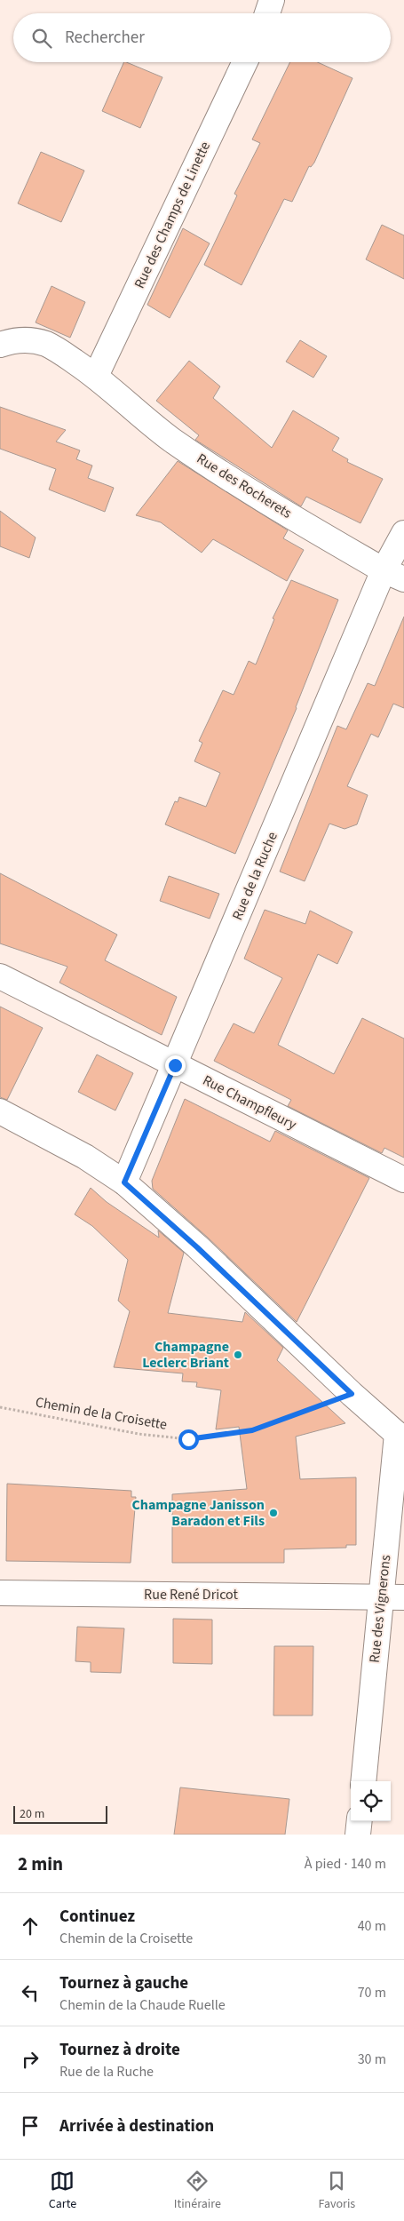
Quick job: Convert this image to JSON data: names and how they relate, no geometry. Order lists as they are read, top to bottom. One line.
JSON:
{"streets":{"street":["Rue des Champs de Linette","Rue des Rocherets","Rue de la Ruche","Rue Champfleury","Rue René Dricot","Rue des Vignerons"],"path":["Chemin de la Croisette"]},"crossings":[["Rue des Champs de Linette","Rue des Rocherets"],["Rue des Rocherets","Rue de la Ruche"],["Rue de la Ruche","Rue Champfleury"],["Rue René Dricot","Rue des Vignerons"]],"places":["Champagne Leclerc Briant","Champagne Janisson Baradon et Fils"],"scale_bar":"20 m","page":{"search":"Rechercher","scale":"20 m","heading":["2 min","À pied · 140 m"],"list":[["Continuez","Chemin de la Croisette","40 m"],["Tournez à gauche","Chemin de la Chaude Ruelle","70 m"],["Tournez à droite","Rue de la Ruche","30 m"],"Arrivée à destination"],"nav":["Carte","Itinéraire","Favoris"]}}
